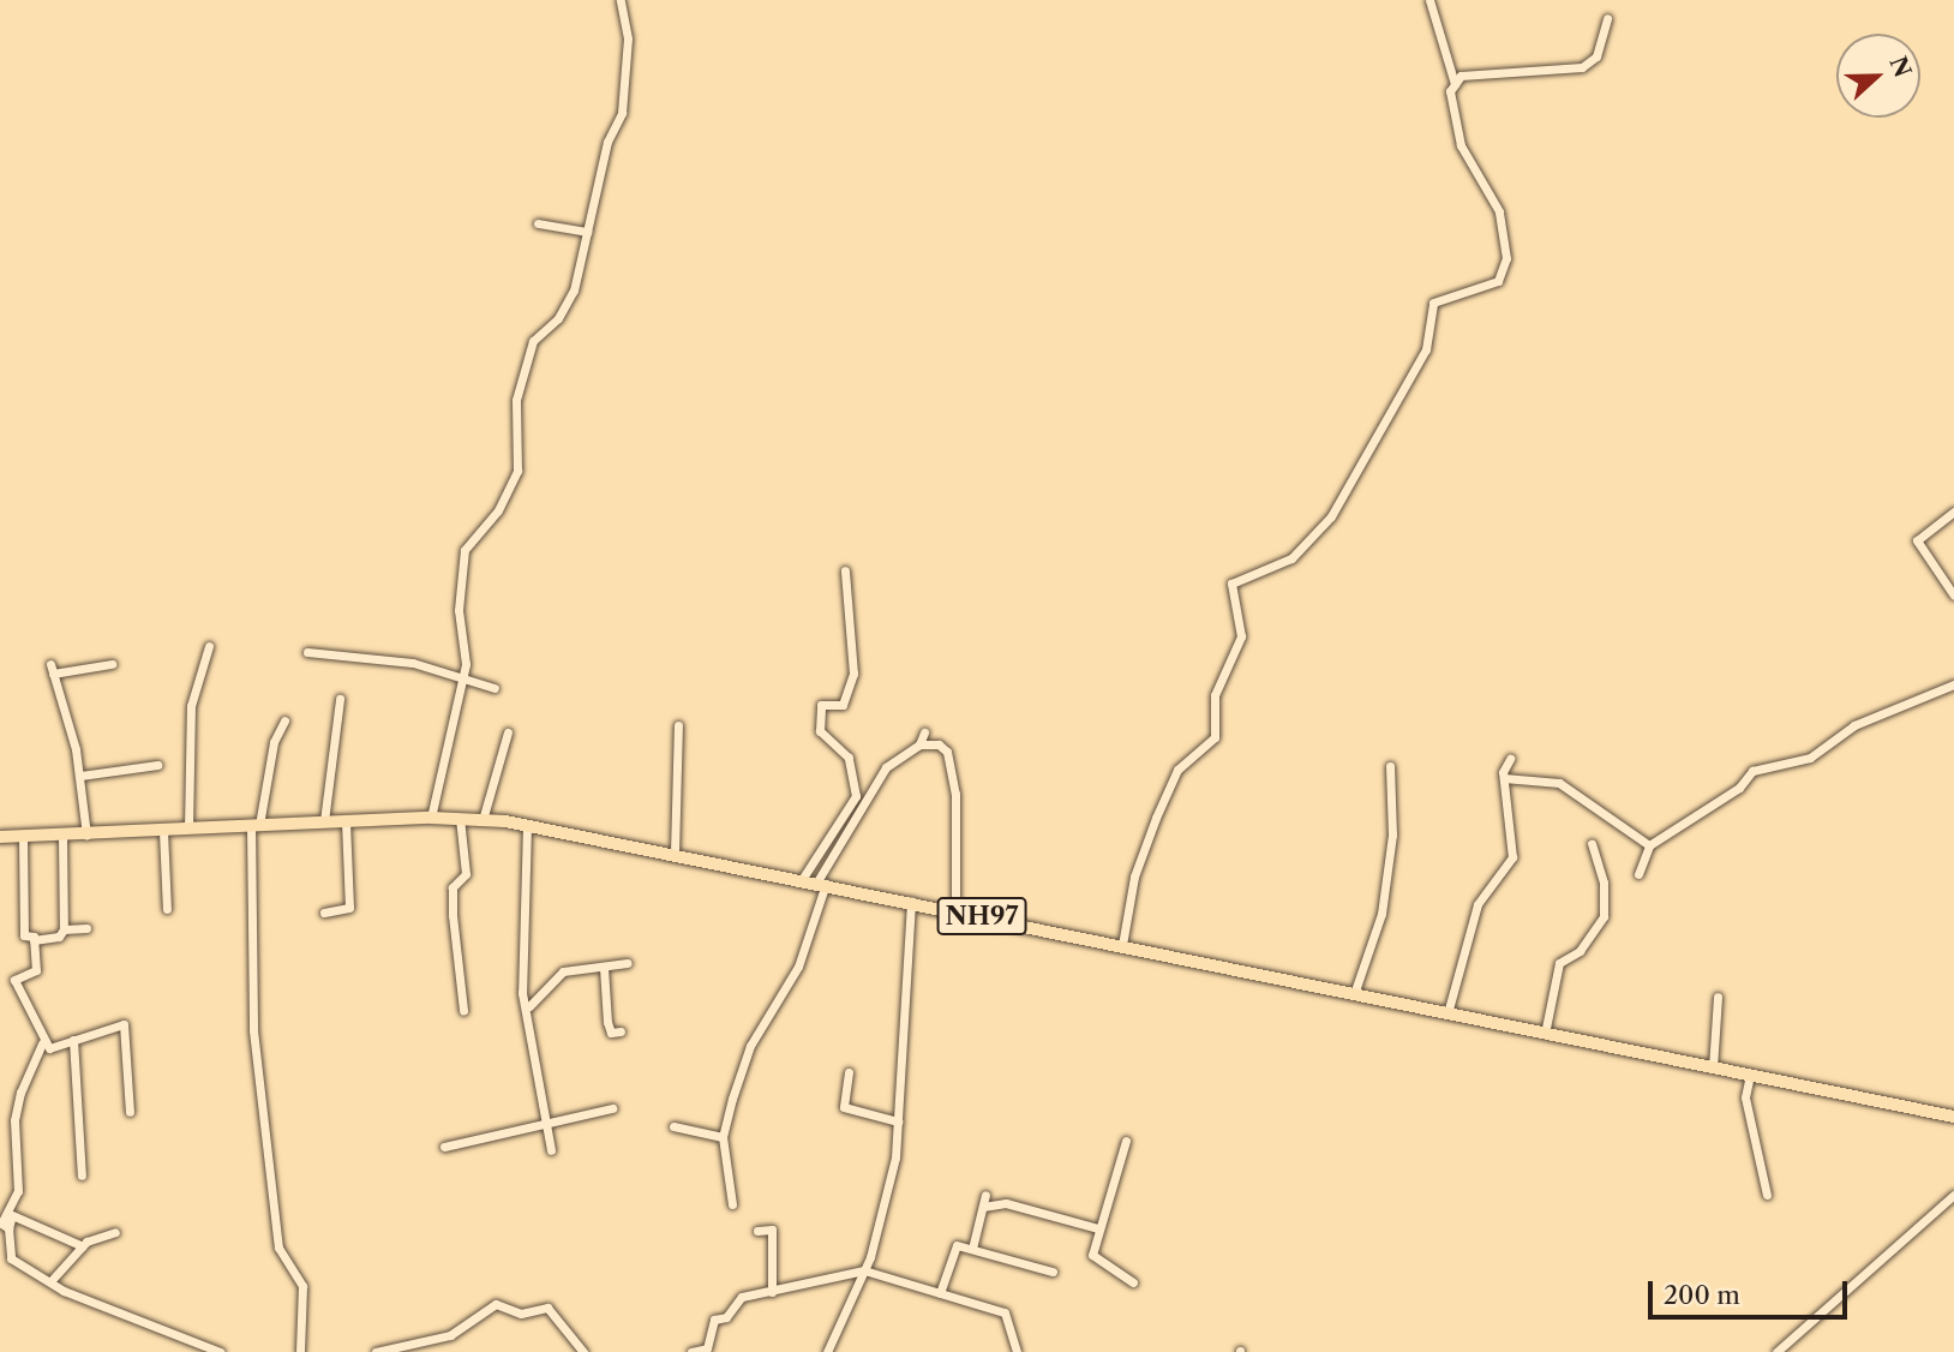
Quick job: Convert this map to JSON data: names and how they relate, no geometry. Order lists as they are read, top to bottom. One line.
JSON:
{"streets":{"highway":["NH97"]},"scale_bar":"200 m","north":"right"}
